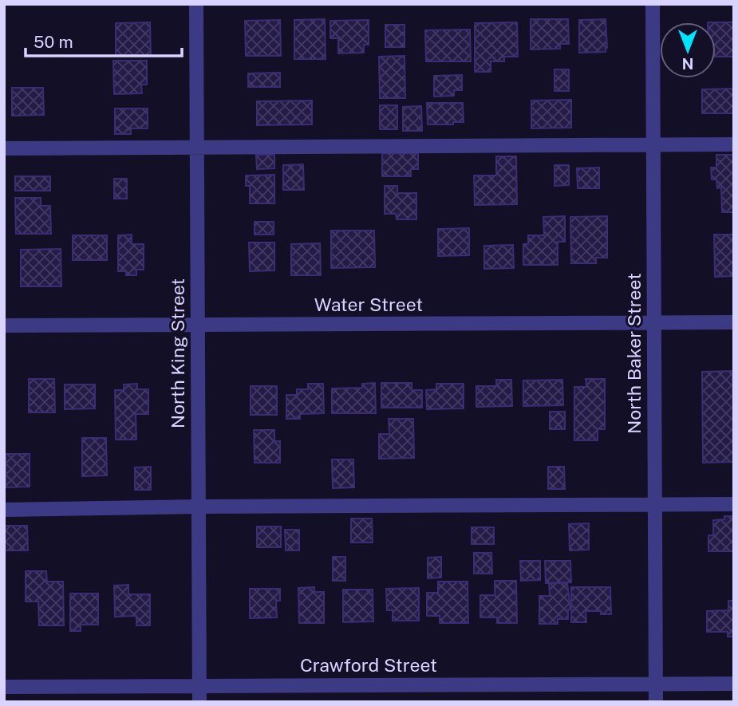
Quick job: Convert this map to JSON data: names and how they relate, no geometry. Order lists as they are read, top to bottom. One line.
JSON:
{"streets":{"street":["Water Street","North King Street","North Baker Street","Crawford Street"]},"crossings":[["Water Street","North King Street"],["Water Street","North Baker Street"],["North King Street","Crawford Street"],["North Baker Street","Crawford Street"]],"scale_bar":"50 m","north":"bottom"}
